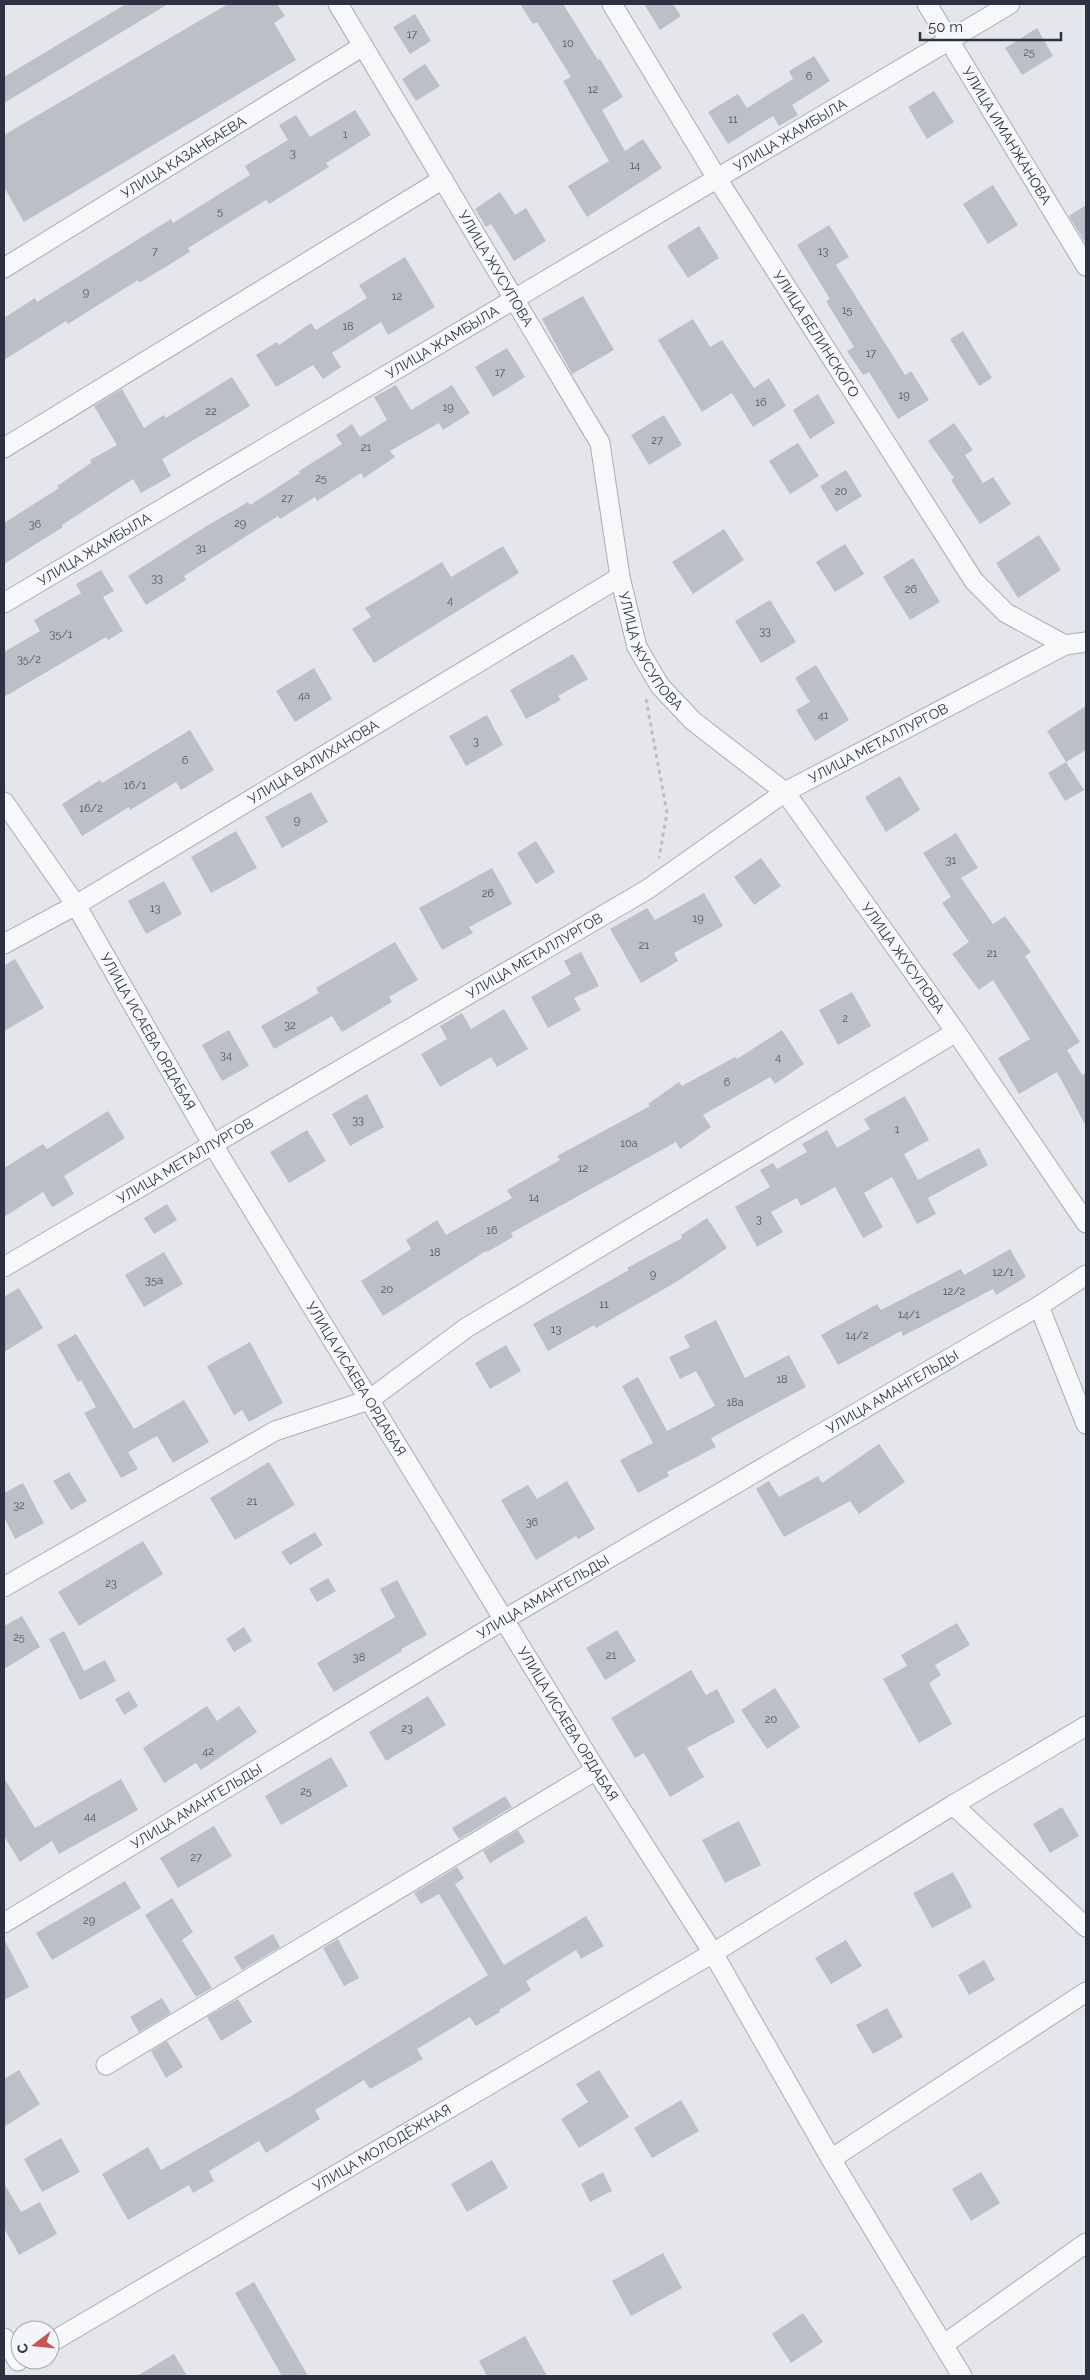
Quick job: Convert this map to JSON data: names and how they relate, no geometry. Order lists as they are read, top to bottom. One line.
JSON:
{"streets":{"street":["УЛИЦА ЖАМБЫЛА","УЛИЦА ИМАНЖАНОВА","УЛИЦА КАЗАНБАЕВА","УЛИЦА ЖУСУПОВА","УЛИЦА БЕЛИНСКОГО","УЛИЦА МЕТАЛЛУРГОВ","УЛИЦА ВАЛИХАНОВА","УЛИЦА ИСАЕВА ОРДАБАЯ","УЛИЦА АМАНГЕЛЬДЫ","УЛИЦА МОЛОДЁЖНАЯ"]},"crossings":[["УЛИЦА ЖАМБЫЛА","УЛИЦА ИМАНЖАНОВА"],["УЛИЦА ЖАМБЫЛА","УЛИЦА ЖУСУПОВА"],["УЛИЦА ЖАМБЫЛА","УЛИЦА БЕЛИНСКОГО"],["УЛИЦА КАЗАНБАЕВА","УЛИЦА ЖУСУПОВА"],["УЛИЦА ЖУСУПОВА","УЛИЦА МЕТАЛЛУРГОВ"],["УЛИЦА ЖУСУПОВА","УЛИЦА ВАЛИХАНОВА"],["УЛИЦА БЕЛИНСКОГО","УЛИЦА МЕТАЛЛУРГОВ"],["УЛИЦА МЕТАЛЛУРГОВ","УЛИЦА ИСАЕВА ОРДАБАЯ"],["УЛИЦА ВАЛИХАНОВА","УЛИЦА ИСАЕВА ОРДАБАЯ"],["УЛИЦА ИСАЕВА ОРДАБАЯ","УЛИЦА АМАНГЕЛЬДЫ"],["УЛИЦА ИСАЕВА ОРДАБАЯ","УЛИЦА МОЛОДЁЖНАЯ"]],"house_numbers":["17","10","25","6","12","11","1","3","14","5","7","13","9","12","15","18","17","17","19","16","19","22","27","21","25","20","27","29","36","31","33","26","4","33","35/1","35/2","4а","41","3","6","16/1","16/2","9","31","26","13","19","21","21","2","32","34","4","6","33","1","10а","12","14","3","16","18","12/1","9","35а","20","12/2","11","14/1","13","14/2","18","18а","21","32","36","23","25","21","38","20","23","42","25","44","27","29"],"scale_bar":"50 m","north":"left"}
